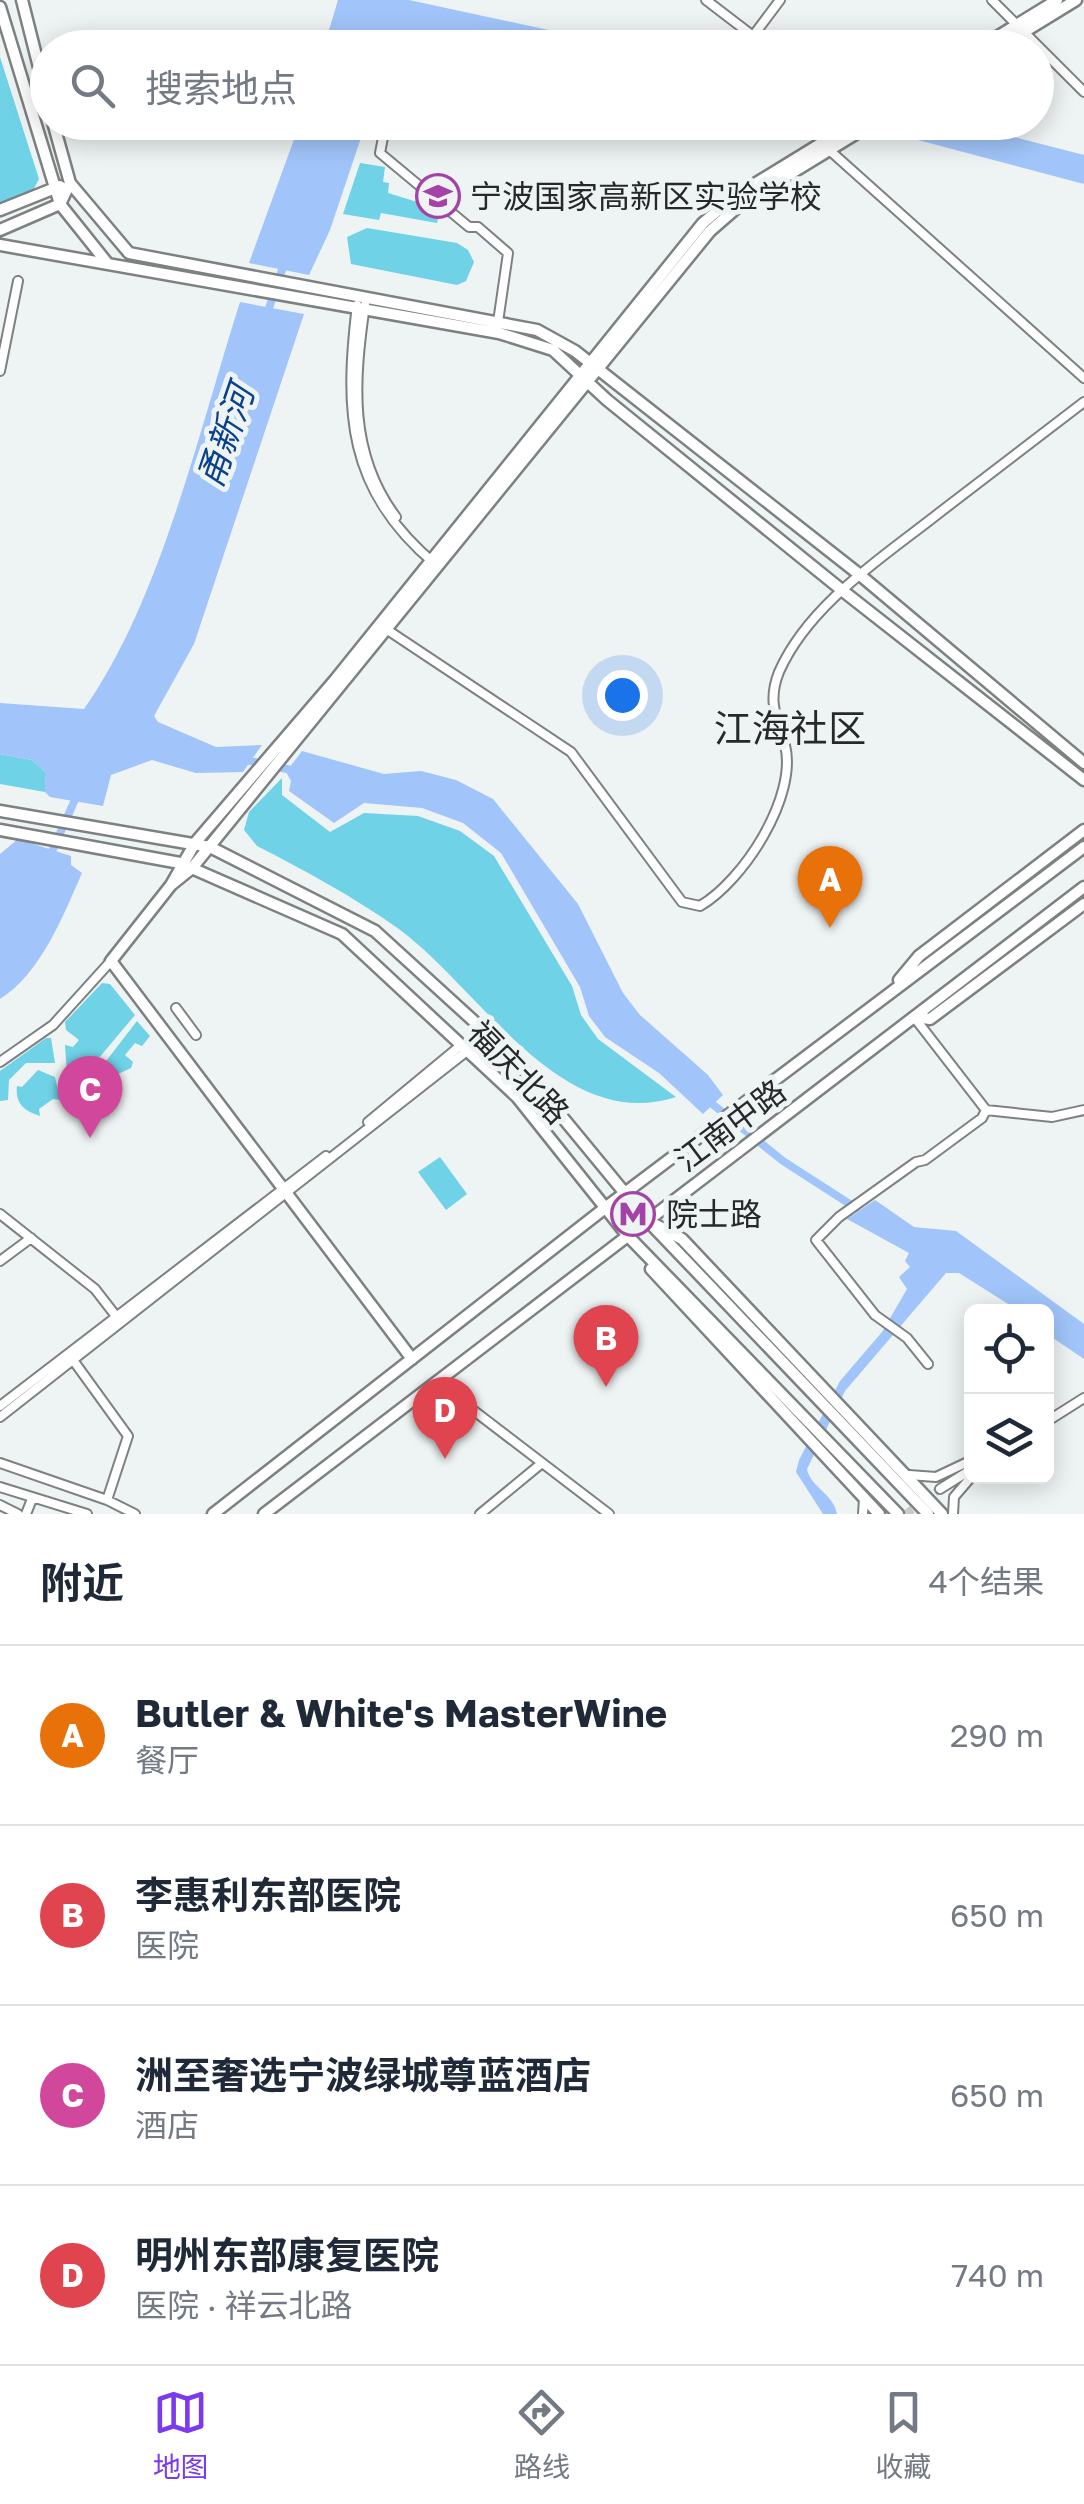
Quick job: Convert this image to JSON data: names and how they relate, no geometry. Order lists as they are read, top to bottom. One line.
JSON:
{"streets":{"main road":["福庆北路","江南中路"]},"crossings":[["福庆北路","江南中路"]],"districts":["江海社区"],"water":["甬新河"],"places":{"school or university":["宁波国家高新区实验学校"],"metro station":["院士路"]},"page":{"search":"搜索地点","pins":["A","C","B","D"],"heading":["附近","4个结果"],"list":[{"mark":"A","name":"Butler & White's MasterWine","note":"餐厅","value":"290 m"},{"mark":"B","name":"李惠利东部医院","note":"医院","value":"650 m"},{"mark":"C","name":"洲至奢选宁波绿城尊蓝酒店","note":"酒店","value":"650 m"},{"mark":"D","name":"明州东部康复医院","note":"医院 · 祥云北路","value":"740 m"}],"nav":["地图","路线","收藏"]}}
